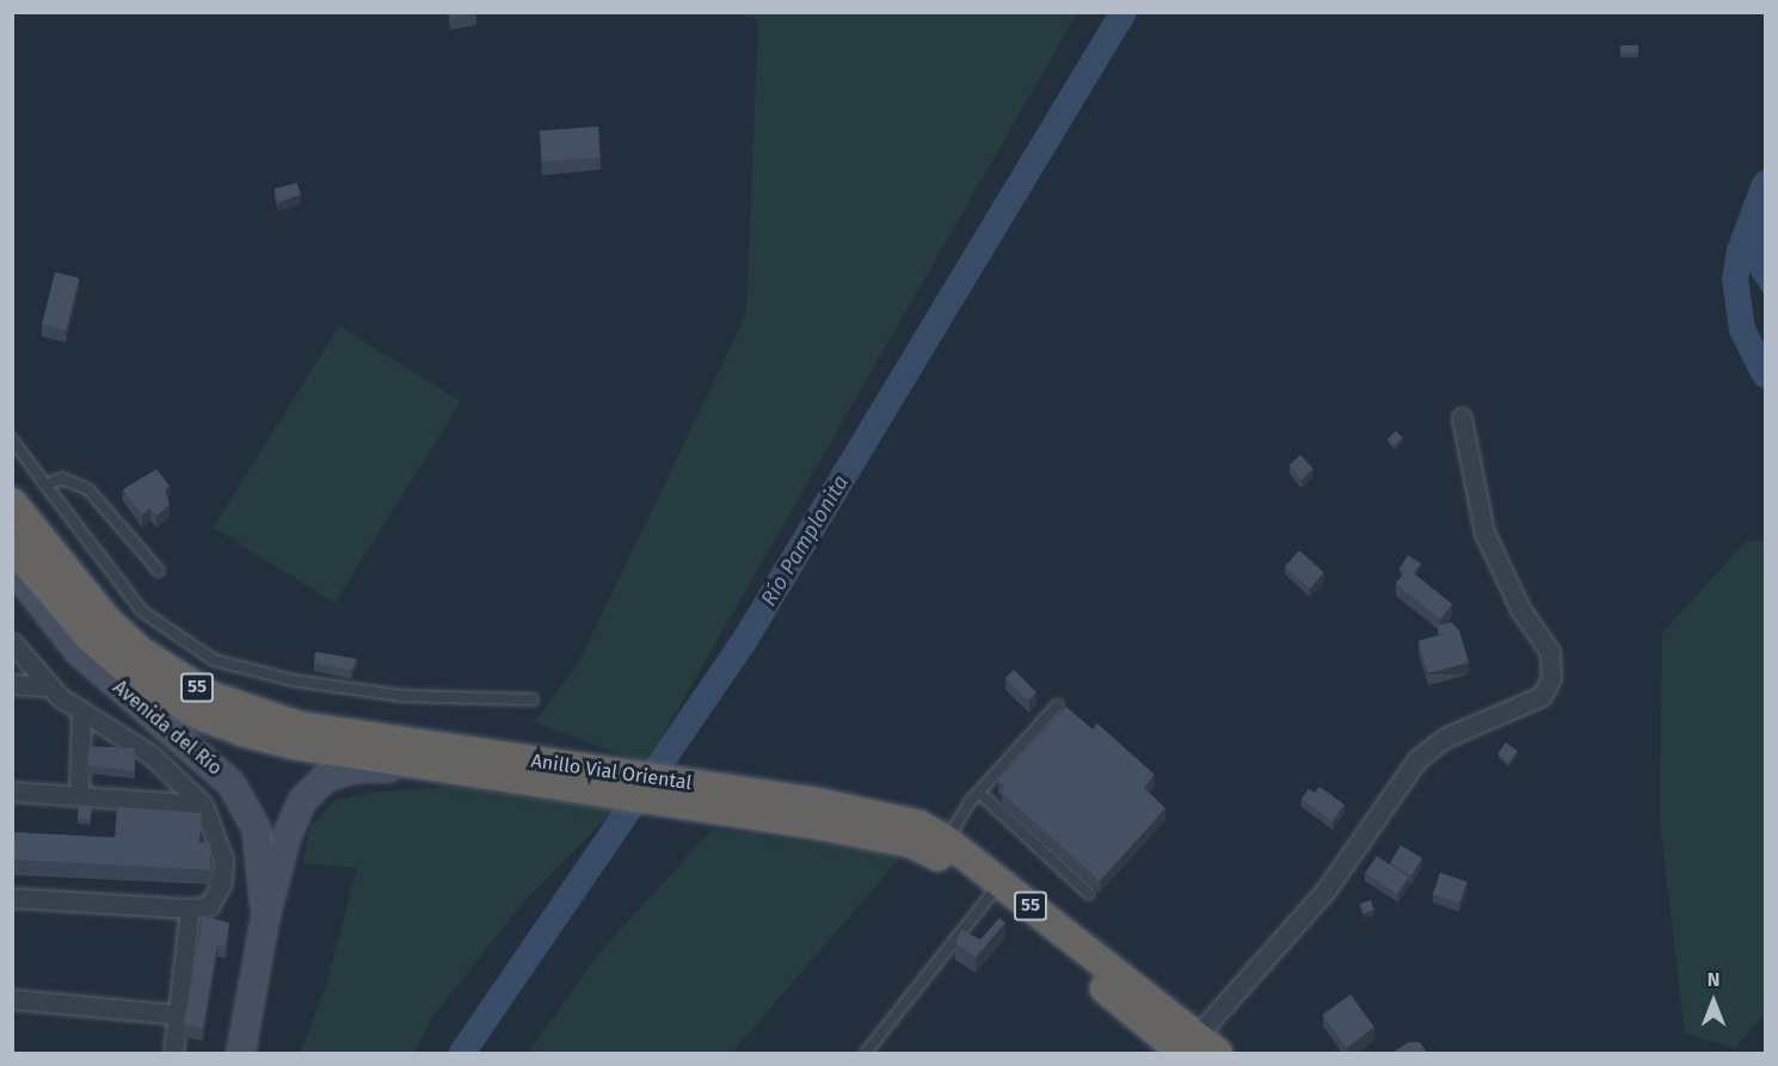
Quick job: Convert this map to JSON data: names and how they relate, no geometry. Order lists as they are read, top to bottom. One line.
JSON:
{"streets":{"highway":["55","Anillo Vial Oriental"],"main road":["Avenida del Río"]},"crossings":[["Avenida del Río","Anillo Vial Oriental"]],"water":["Río Pamplonita"],"north":"top"}
